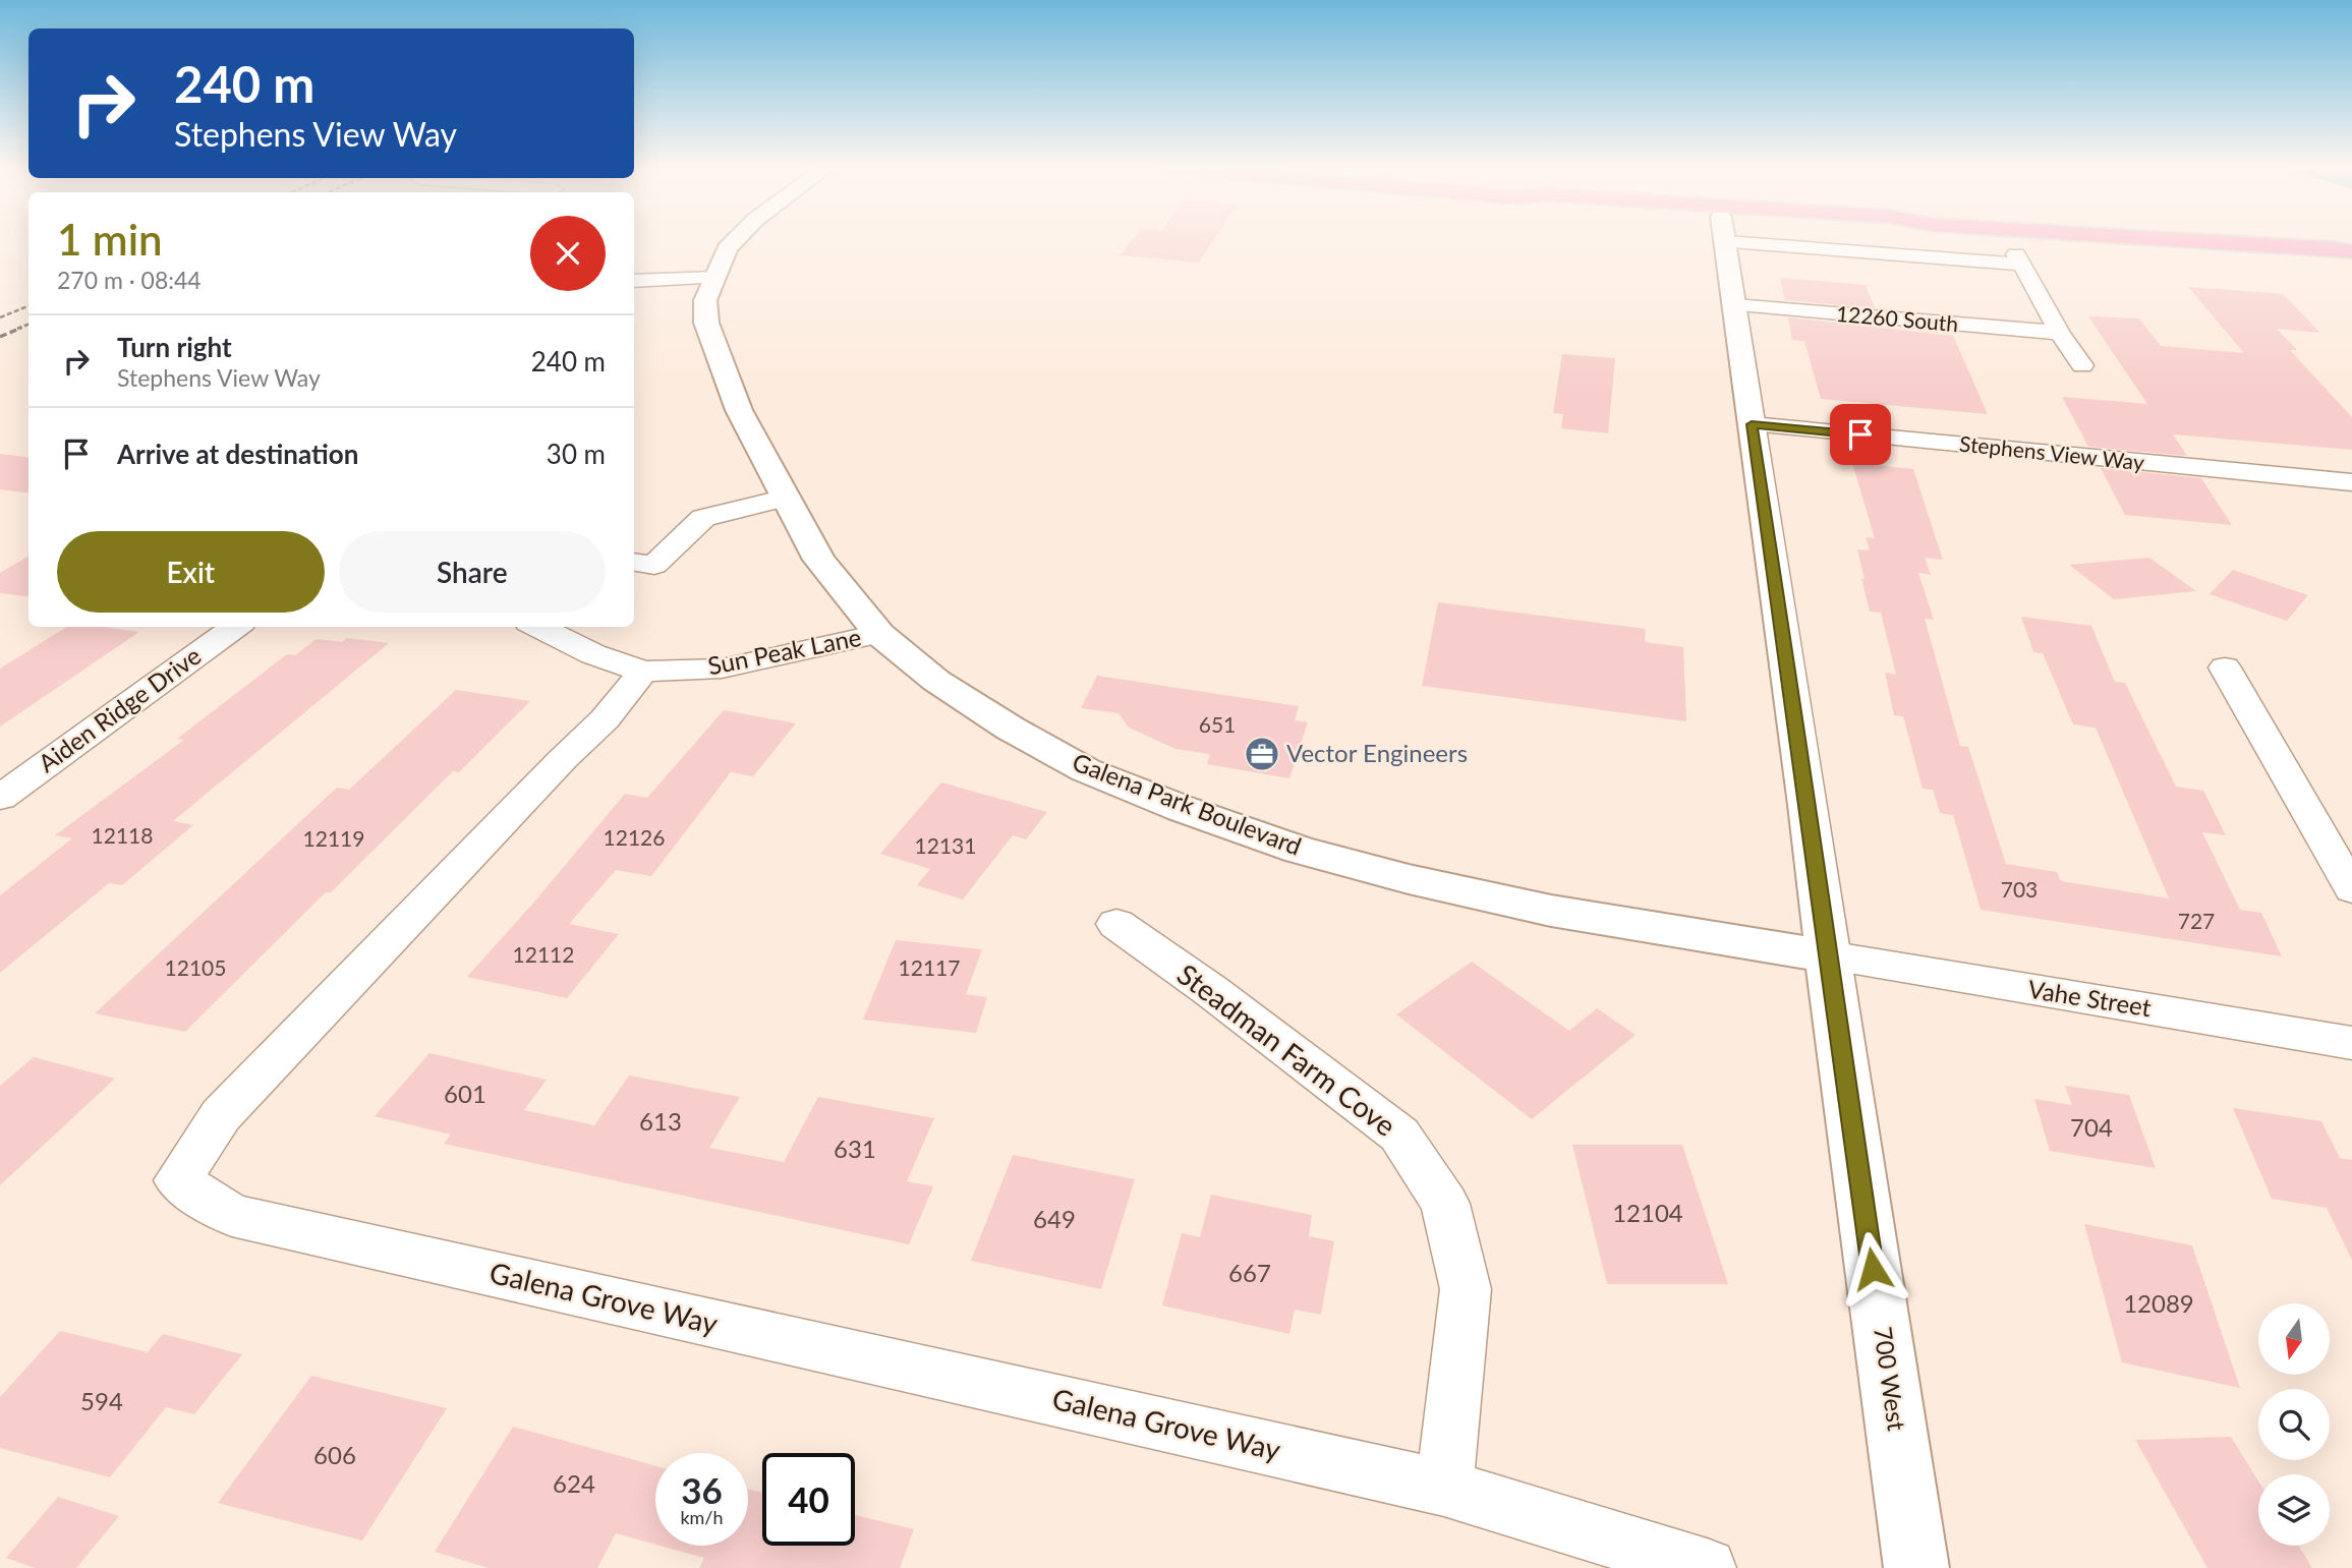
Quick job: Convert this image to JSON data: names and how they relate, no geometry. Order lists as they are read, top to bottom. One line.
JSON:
{"streets":{"street":["12260 South","Stephens View Way","Sun Peak Lane","Aiden Ridge Drive","Galena Park Boulevard","Vahe Street","Steadman Farm Cove","Galena Grove Way","700 West"]},"crossings":[["12260 South","700 West"],["Stephens View Way","700 West"],["Sun Peak Lane","Galena Park Boulevard"],["Sun Peak Lane","Galena Grove Way"],["Galena Park Boulevard","Vahe Street"],["Galena Park Boulevard","700 West"],["Vahe Street","700 West"],["Steadman Farm Cove","Galena Grove Way"]],"places":{"office":["Vector Engineers"]},"house_numbers":["651","12118","12126","12119","12131","703","727","12112","12105","12117","601","613","704","631","12104","649","667","12089","594","606","624"],"north":"bottom","page":{"turn":["240 m","Stephens View Way"],"heading":["1 min","270 m · 08:44"],"list":[{"name":"Turn right","note":"Stephens View Way","value":"240 m"},{"name":"Arrive at destination","value":"30 m"}],"buttons":["Exit","Share"],"speed":"36 km/h","limit":"40"}}
